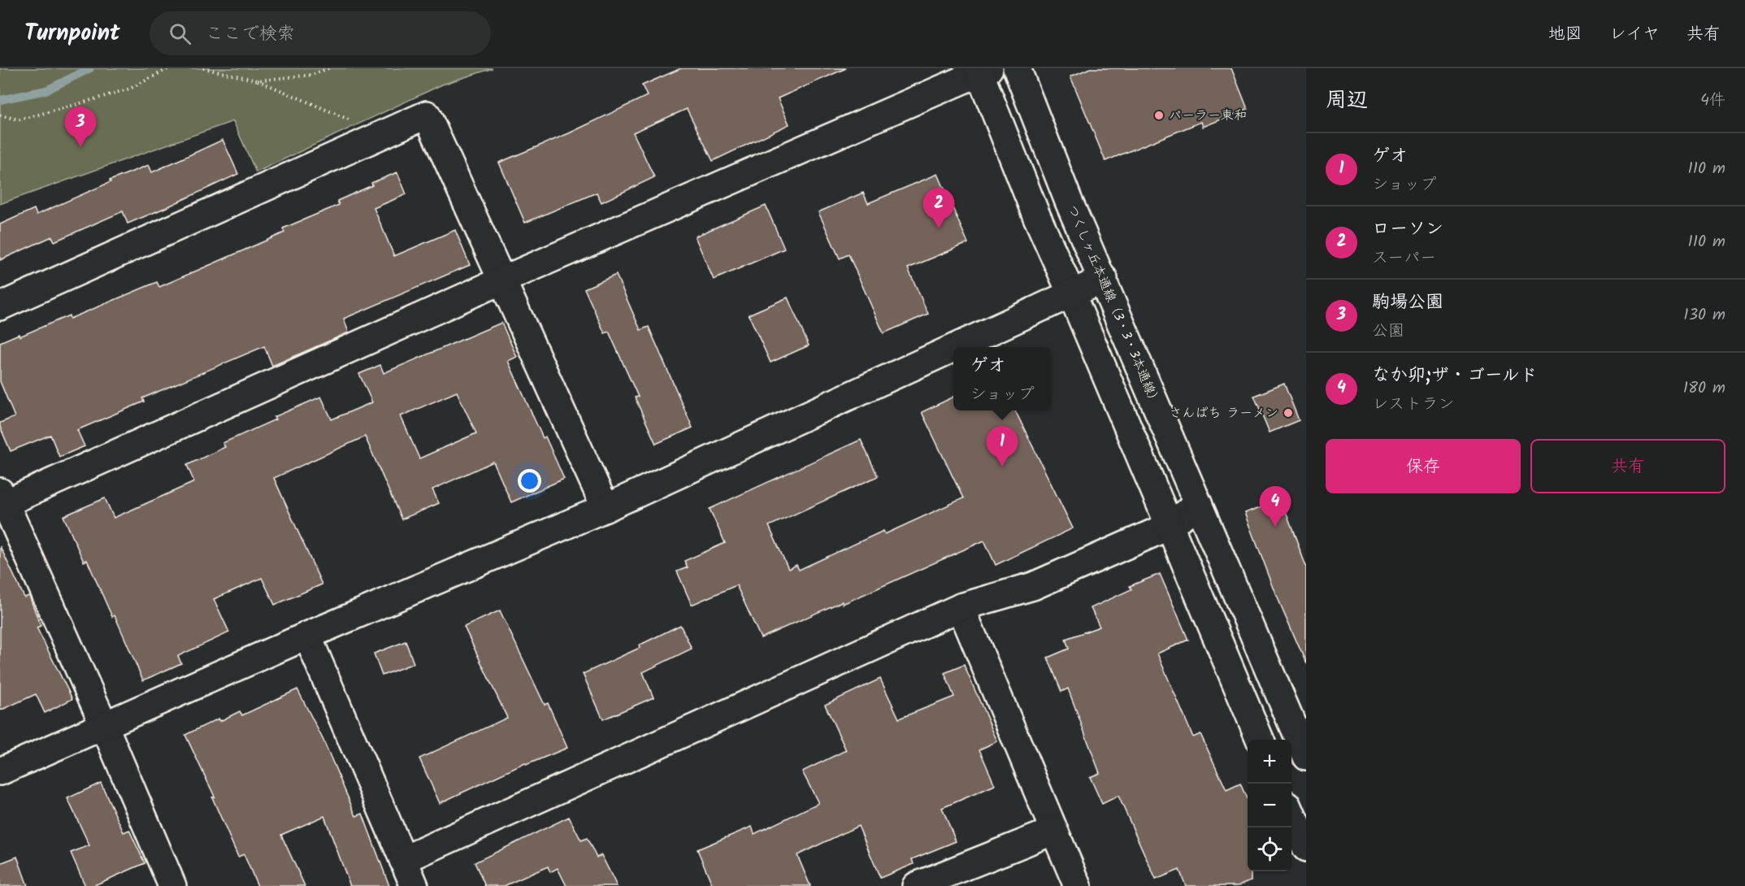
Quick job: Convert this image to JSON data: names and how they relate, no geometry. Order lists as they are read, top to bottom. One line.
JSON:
{"streets":{"street":["つくしヶ丘本通線（3・3・3本通線）"]},"places":["パーラー東和","さんぱち ラーメン"],"page":{"header":"Turnpoint","search":"ここで検索","nav":["地図","レイヤ","共有"],"heading":["周辺","4件"],"pins":["3","2","1","4"],"list":[{"mark":"1","name":"ゲオ","note":"ショップ","value":"110 m"},{"mark":"2","name":"ローソン","note":"スーパー","value":"110 m"},{"mark":"3","name":"駒場公園","note":"公園","value":"130 m"},{"mark":"4","name":"なか卯;ザ・ゴールド","note":"レストラン","value":"180 m"}],"popup":["ゲオ","ショップ"],"buttons":["保存","共有"],"map_buttons":["+","−"]}}
